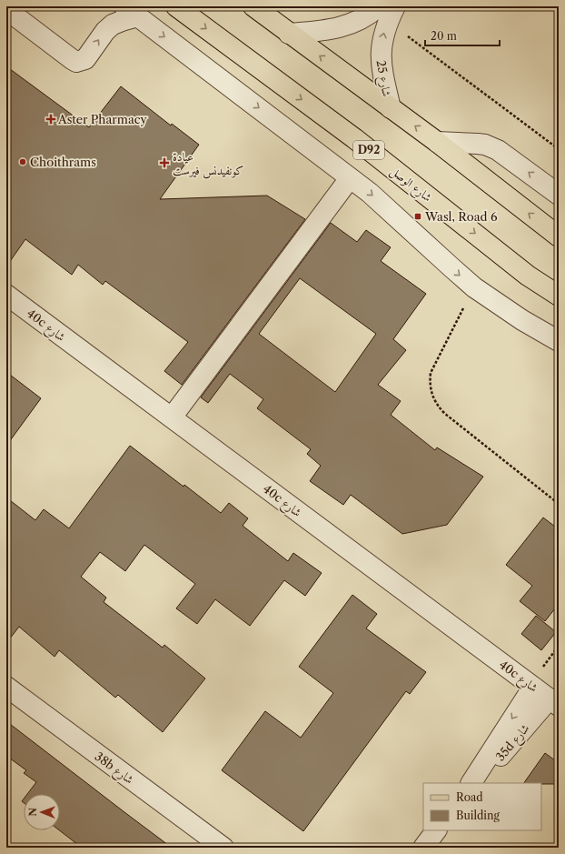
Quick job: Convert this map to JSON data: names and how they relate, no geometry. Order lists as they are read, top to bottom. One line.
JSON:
{"streets":{"main road":["D92","شارع الوصل"],"street":["شارع 25","40c شارع","35d شارع","38b شارع"]},"crossings":[["40c شارع","35d شارع"]],"one_way":["شارع 25"],"places":{"health":["Aster Pharmacy","عيادة كونفيدنس فيرست"],"other":["Choithrams"],"transit":["Wasl, Road 6"]},"legend":["Road","Building"],"scale_bar":"20 m","north":"left"}
